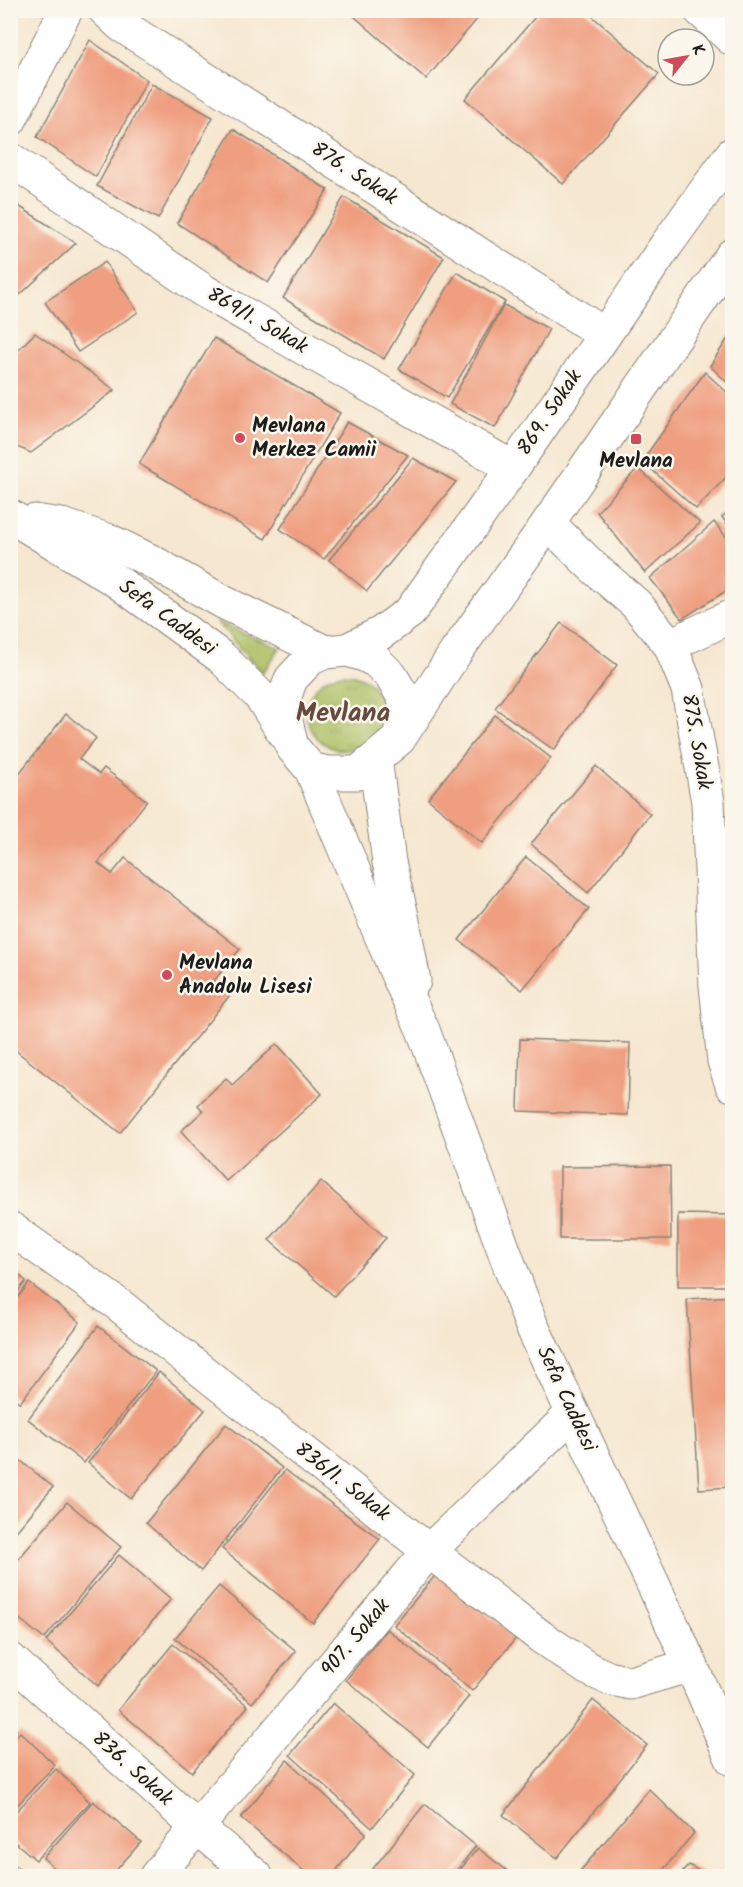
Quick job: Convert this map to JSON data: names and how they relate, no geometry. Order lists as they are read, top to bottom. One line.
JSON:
{"streets":{"street":["876. Sokak","869/1. Sokak","869. Sokak","Sefa Caddesi","875. Sokak","836/1. Sokak","907. Sokak","836. Sokak"]},"crossings":[["876. Sokak","869. Sokak"],["869/1. Sokak","869. Sokak"],["869. Sokak","Sefa Caddesi"],["Sefa Caddesi","836/1. Sokak"],["Sefa Caddesi","907. Sokak"],["836/1. Sokak","907. Sokak"],["907. Sokak","836. Sokak"]],"districts":["Mevlana"],"places":{"other":["Mevlana Merkez Camii","Mevlana Anadolu Lisesi"],"transit":["Mevlana"]},"north":"top right"}
